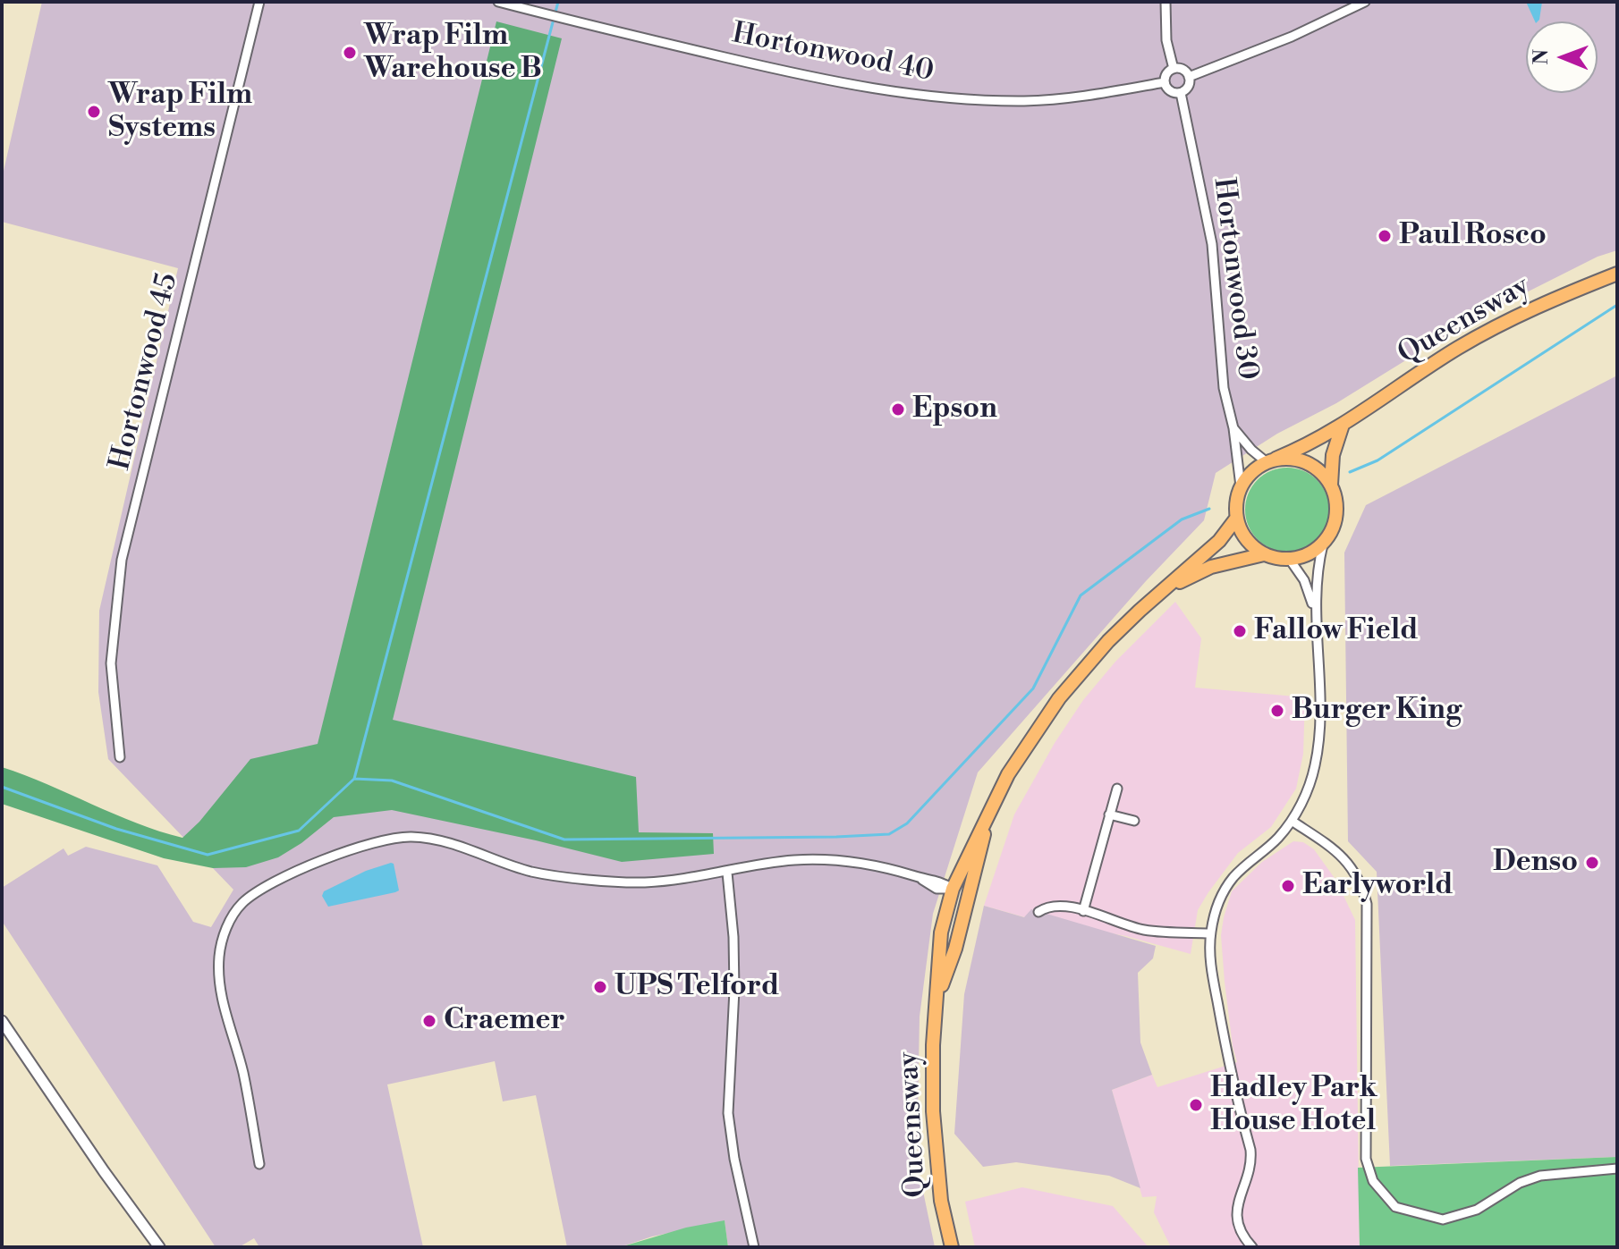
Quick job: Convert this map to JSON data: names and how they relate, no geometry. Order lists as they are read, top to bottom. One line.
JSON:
{"streets":{"main road":["Queensway"],"street":["Hortonwood 40","Hortonwood 30","Hortonwood 45"]},"crossings":[["Hortonwood 40","Hortonwood 30"],["Hortonwood 30","Queensway"]],"places":["Wrap Film Warehouse B","Wrap Film Systems","Paul Rosco","Epson","Fallow Field","Burger King","Denso","Earlyworld","UPS Telford","Craemer","Hadley Park House Hotel"],"north":"left"}
